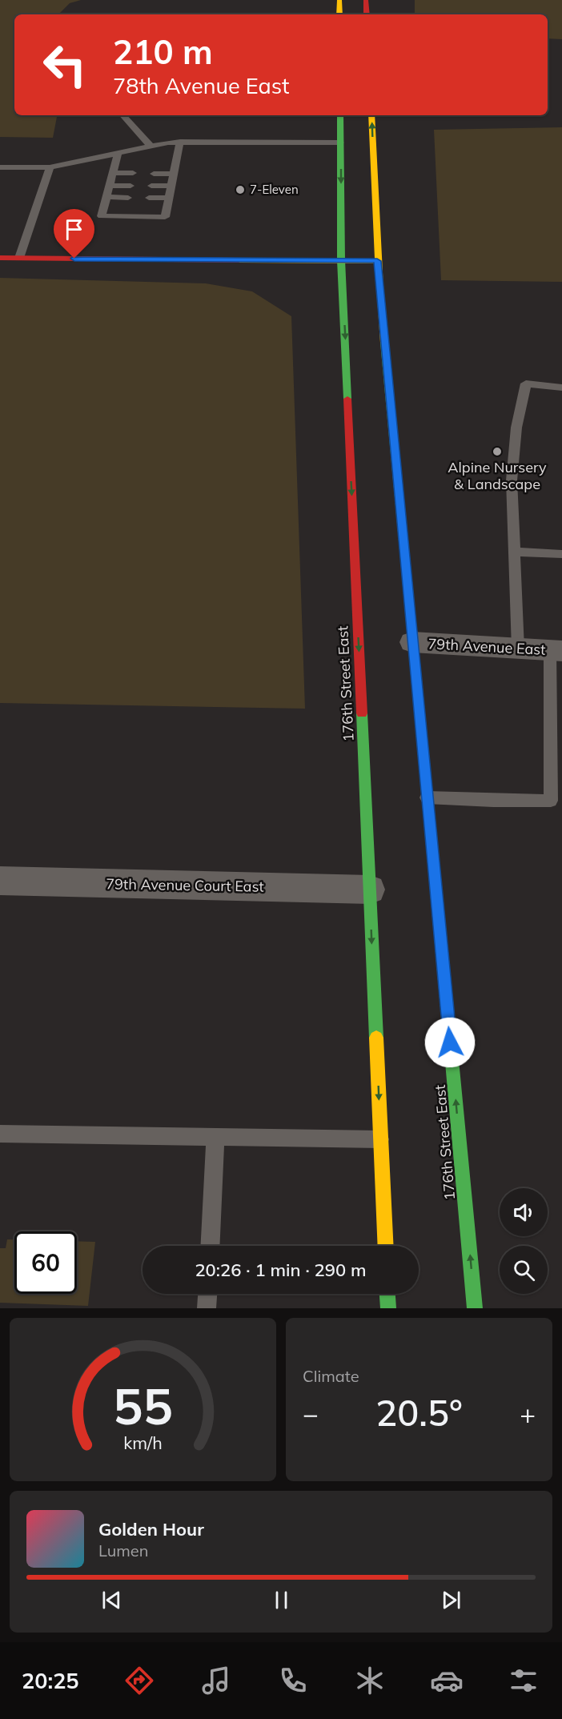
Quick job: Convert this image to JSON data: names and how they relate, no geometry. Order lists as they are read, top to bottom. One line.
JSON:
{"streets":{"main road":["176th Street East"],"street":["79th Avenue East","79th Avenue Court East"]},"crossings":[["79th Avenue East","176th Street East"],["176th Street East","79th Avenue Court East"]],"places":["7-Eleven","Alpine Nursery & Landscape"],"page":{"turn":["210 m","78th Avenue East"],"limit":"60","trip":"20:26 · 1 min · 290 m","tile":"Climate","heat":["−","20.5°","+"],"song":["Golden Hour","Lumen"],"tabs":"20:25","gauge":["55","km/h"]}}
